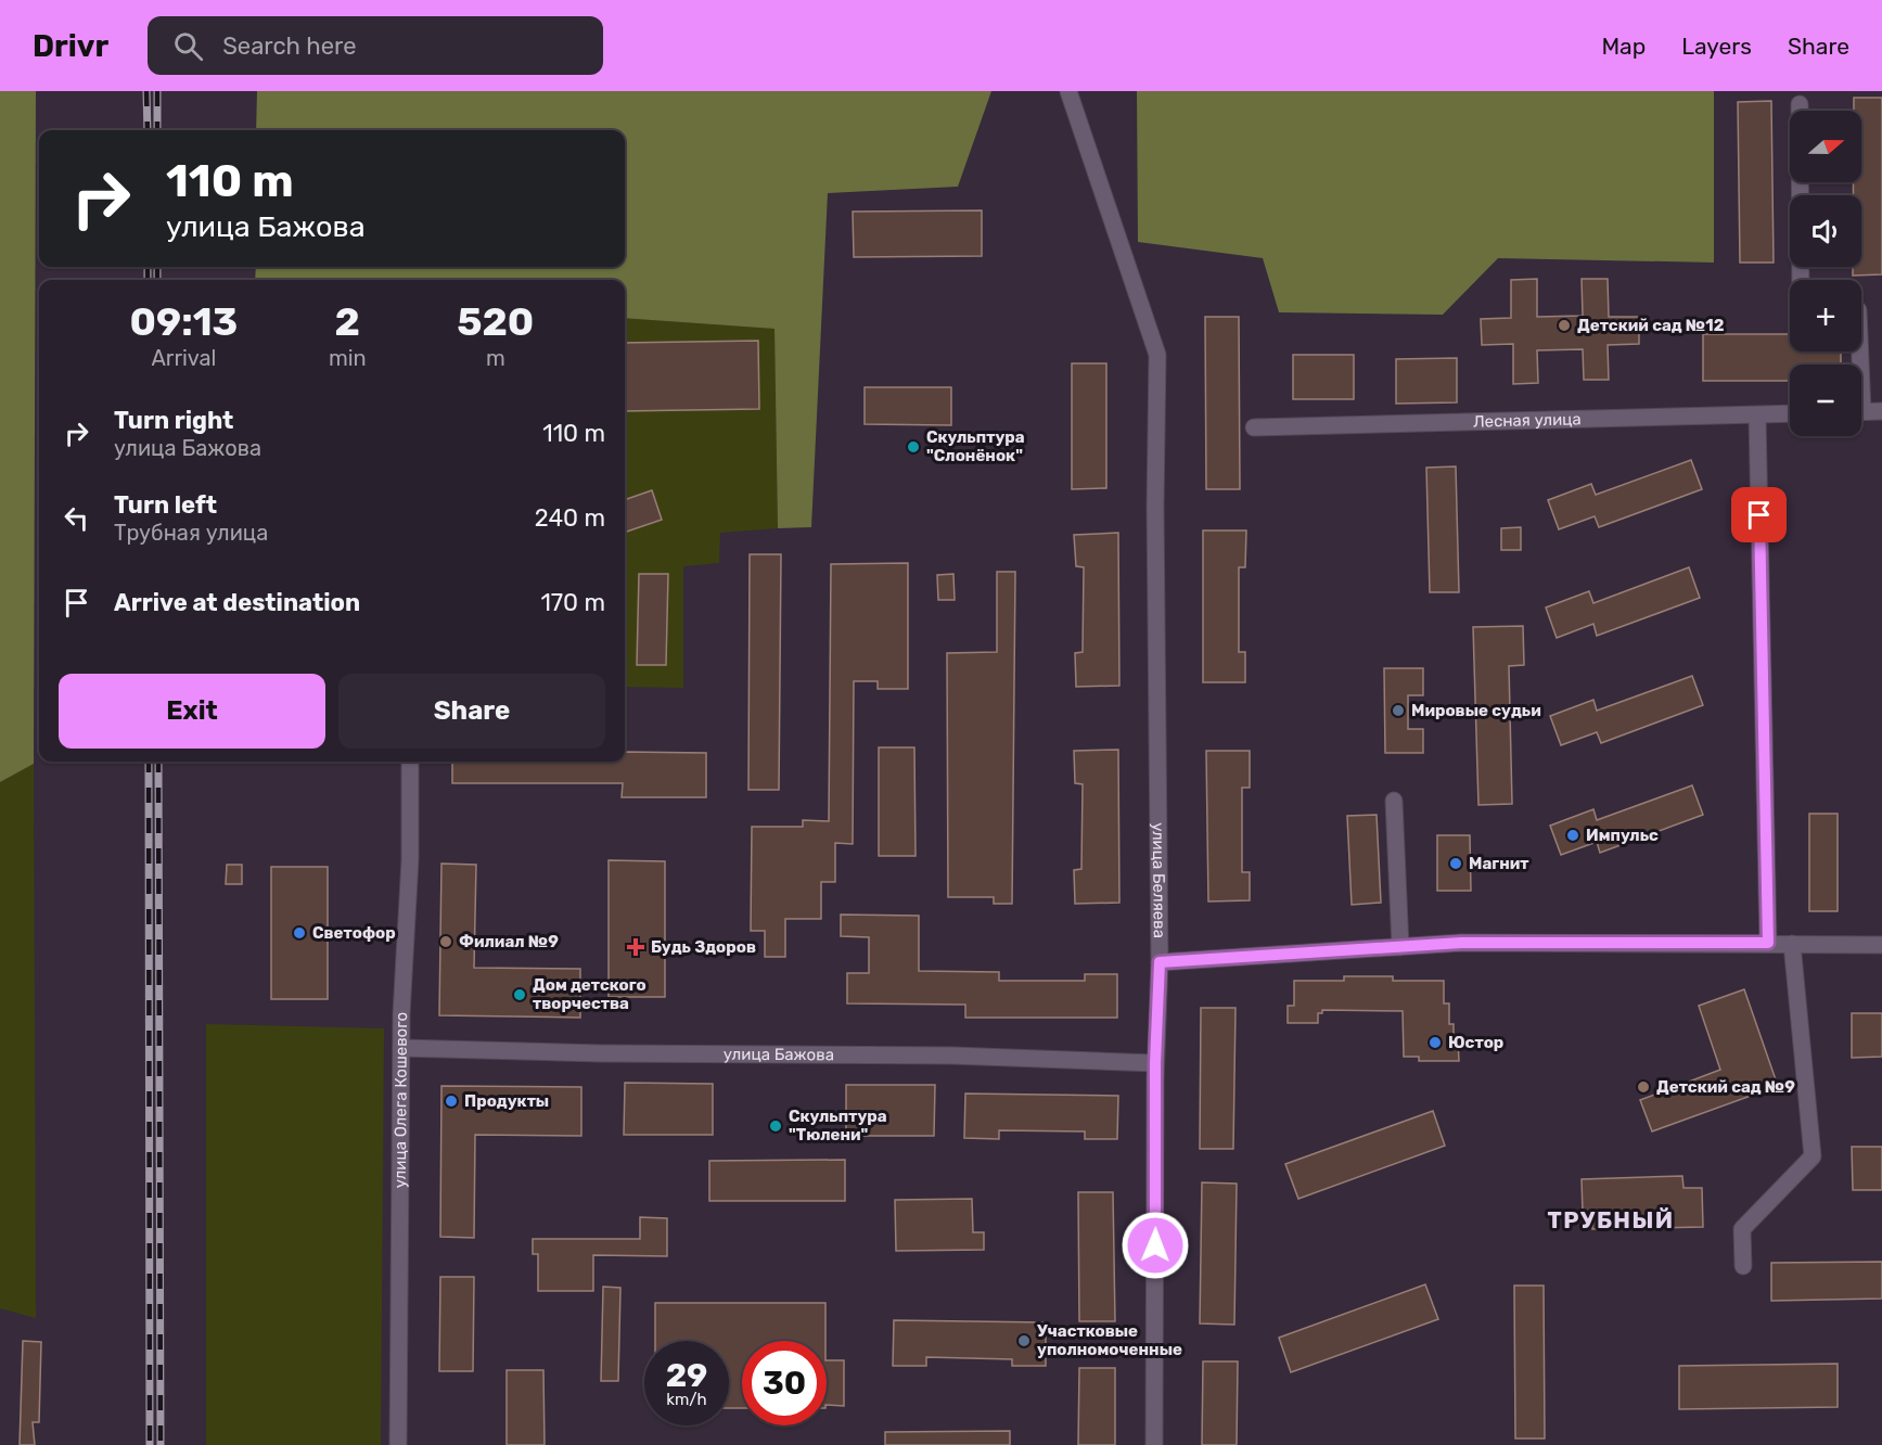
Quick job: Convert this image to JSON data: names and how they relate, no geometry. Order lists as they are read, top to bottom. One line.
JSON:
{"streets":{"street":["Лесная улица","улица Беляева","улица Бажова","улица Олега Кошевого"]},"crossings":[["улица Беляева","улица Бажова"],["улица Бажова","улица Олега Кошевого"]],"districts":["ТРУБНЫЙ"],"places":{"other":["Детский сад №12","Скульптура \"Слонёнок\"","Мировые судьи","Импульс","Магнит","Светофор","Филиал №9","Дом детского творчества","Юстор","Детский сад №9","Продукты","Скульптура \"Тюлени\"","Участковые уполномоченные"],"health":["Будь Здоров"]},"north":"right","page":{"header":"Drivr","search":"Search here","nav":["Map","Layers","Share"],"map_buttons":["+","−"],"turn":["110 m","улица Бажова"],"eta":["09:13","Arrival","2","min","520","m"],"list":[{"name":"Turn right","note":"улица Бажова","value":"110 m"},{"name":"Turn left","note":"Трубная улица","value":"240 m"},{"name":"Arrive at destination","value":"170 m"}],"buttons":["Exit","Share"],"speed":"29 km/h","limit":"30"}}
